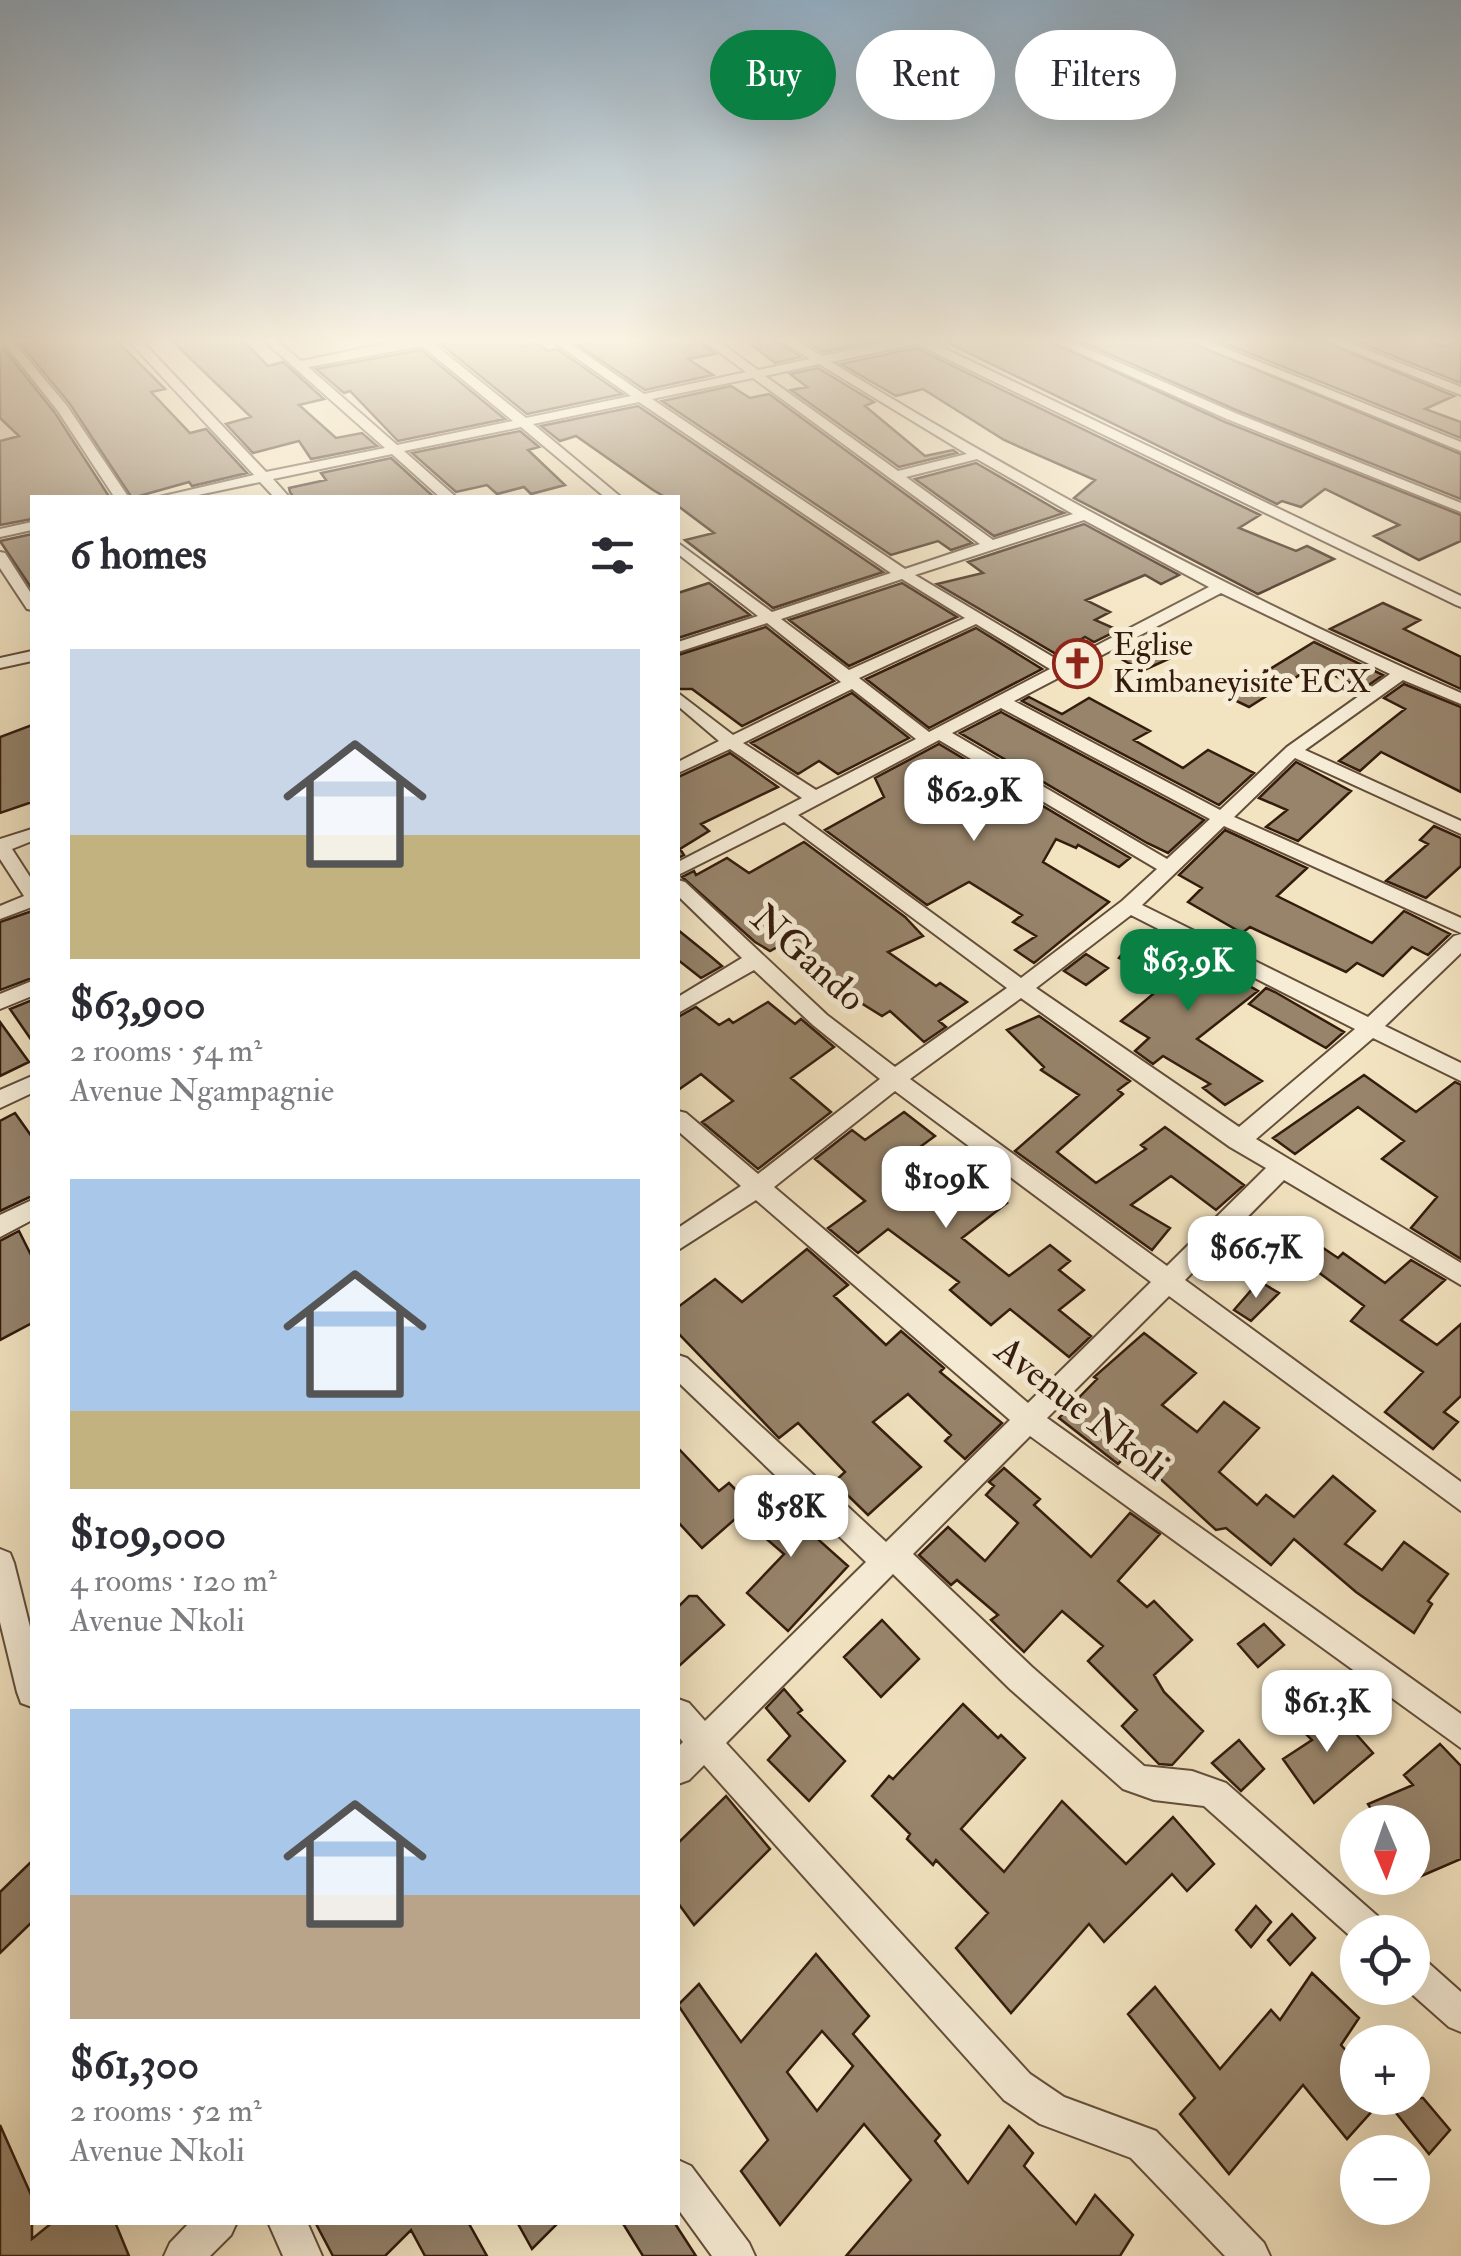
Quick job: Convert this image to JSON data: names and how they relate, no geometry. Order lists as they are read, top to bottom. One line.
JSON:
{"streets":{"street":["NGando","Avenue Nkoli"]},"places":{"church":["Eglise Kimbaneyisite ECX"]},"north":"bottom","page":{"chip":["Buy","Rent","Filters"],"heading":"6 homes","list":[{"name":"$63,900","note":"2 rooms · 54 m² · Avenue Ngampagnie"},{"name":"$109,000","note":"4 rooms · 120 m² · Avenue Nkoli"},{"name":"$61,300","note":"2 rooms · 52 m² · Avenue Nkoli"}],"price":["$62.9K","$63.9K","$109K","$66.7K","$58K","$61.3K"],"map_buttons":["+","−"]}}
